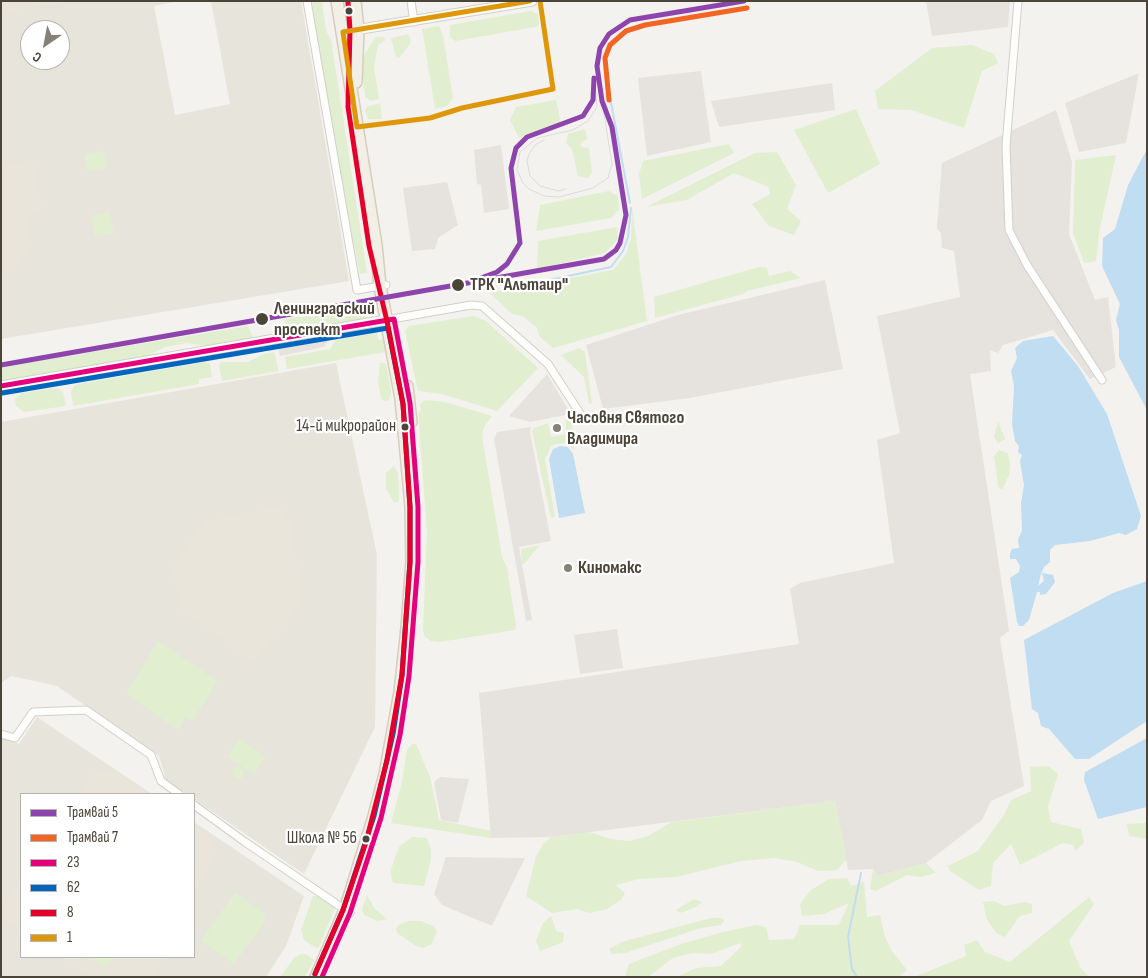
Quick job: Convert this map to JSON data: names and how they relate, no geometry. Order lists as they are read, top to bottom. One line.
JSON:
{"places":["ТРК \"Альтаир\"","Ленинградский проспект","14-й микрорайон","Часовня Святого Владимира","Киномакс","Школа № 56"],"lines":["tram line 5","transit line 1","transit line 8","tram line 7","transit line 23","transit line 62"],"legend":["Трамвай 5","Трамвай 7","23","62","8","1"],"north":"bottom left"}
